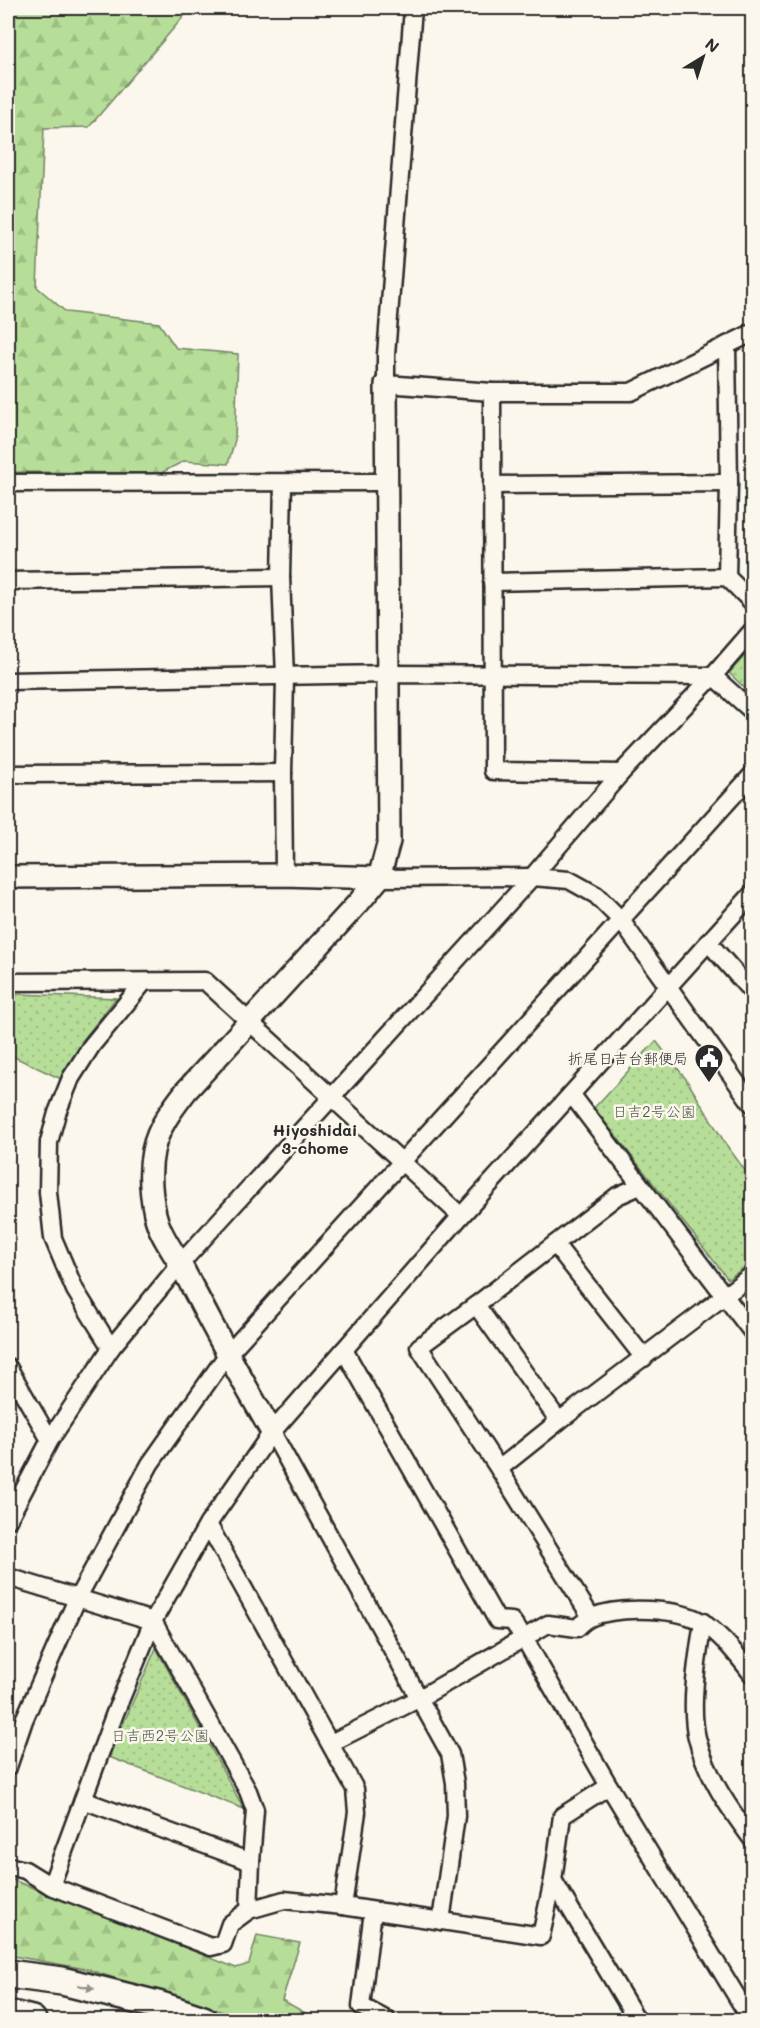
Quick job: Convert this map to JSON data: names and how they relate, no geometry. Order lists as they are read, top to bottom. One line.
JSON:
{"districts":["Hiyoshidai 3-chome"],"parks":["日吉2号公園","日吉西2号公園"],"places":{"public building":["折尾日吉台郵便局"]},"north":"top right"}
